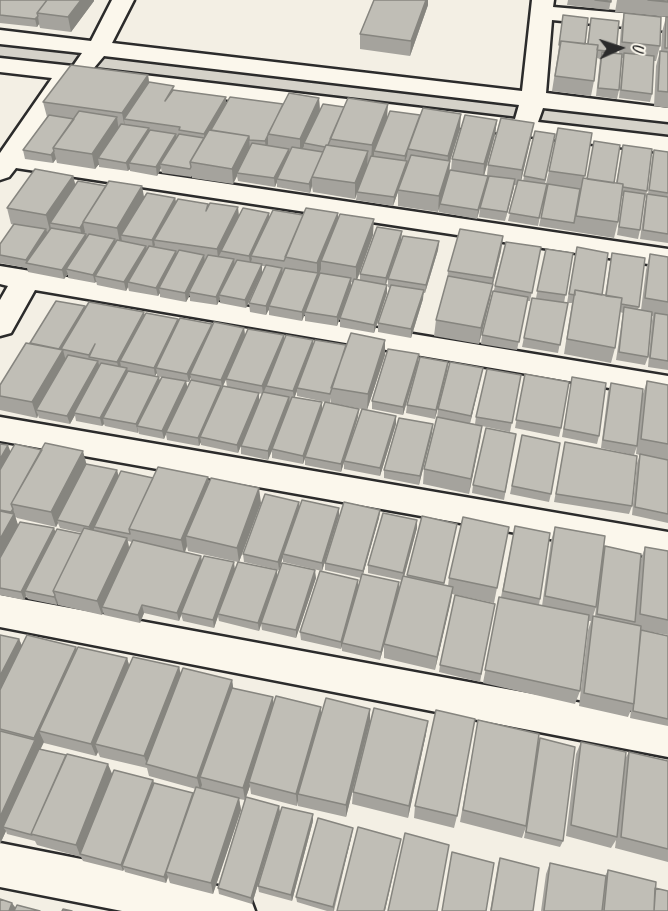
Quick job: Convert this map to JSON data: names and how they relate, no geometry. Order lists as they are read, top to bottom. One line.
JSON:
{"north":"right"}
